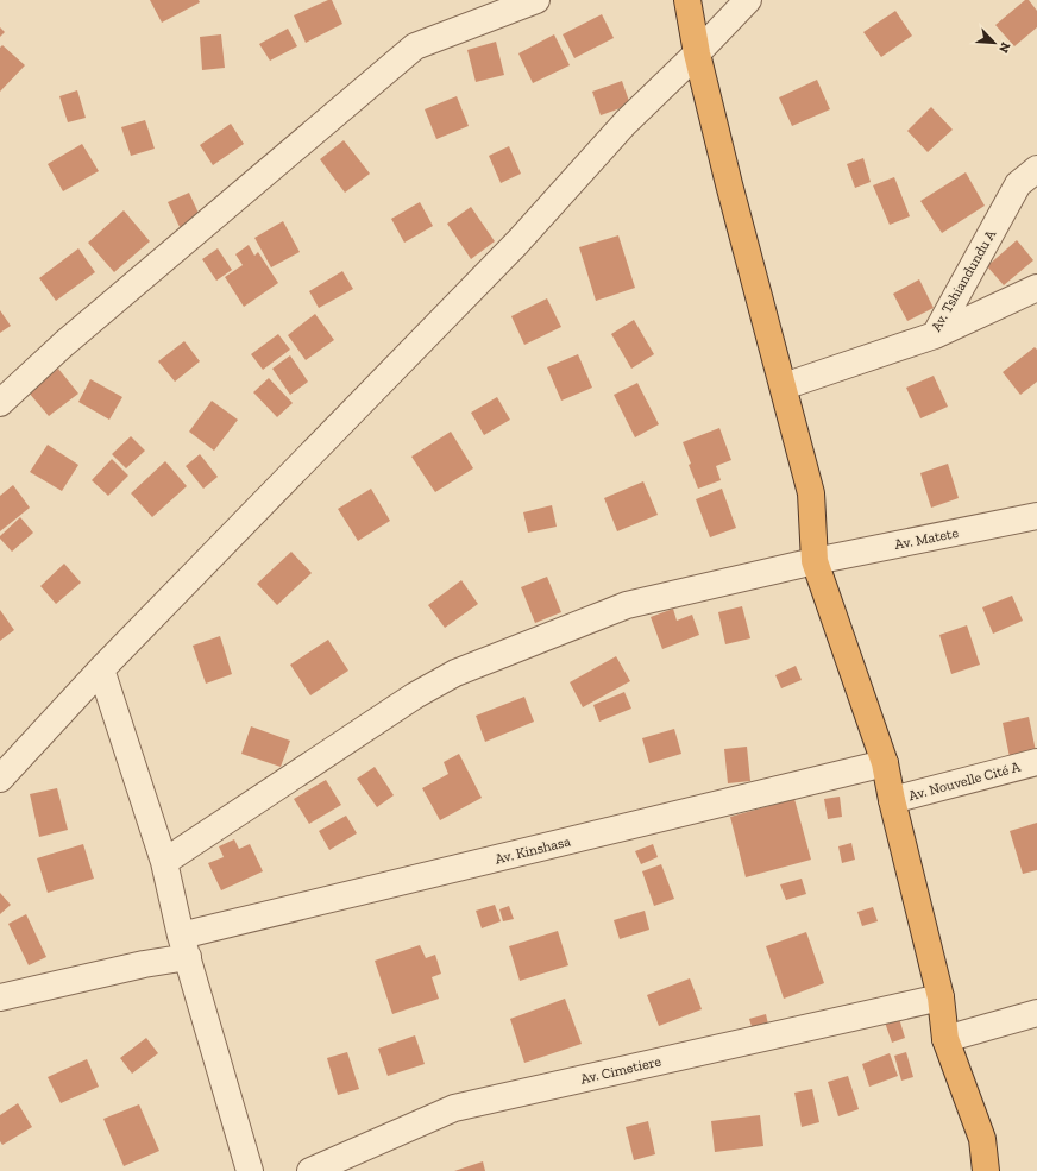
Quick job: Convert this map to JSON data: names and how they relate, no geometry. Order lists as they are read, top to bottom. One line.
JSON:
{"streets":{"street":["Av. Tshiandundu A","Av. Matete","Av. Nouvelle Cité A","Av. Kinshasa","Av. Cimetiere"]},"north":"bottom right"}
